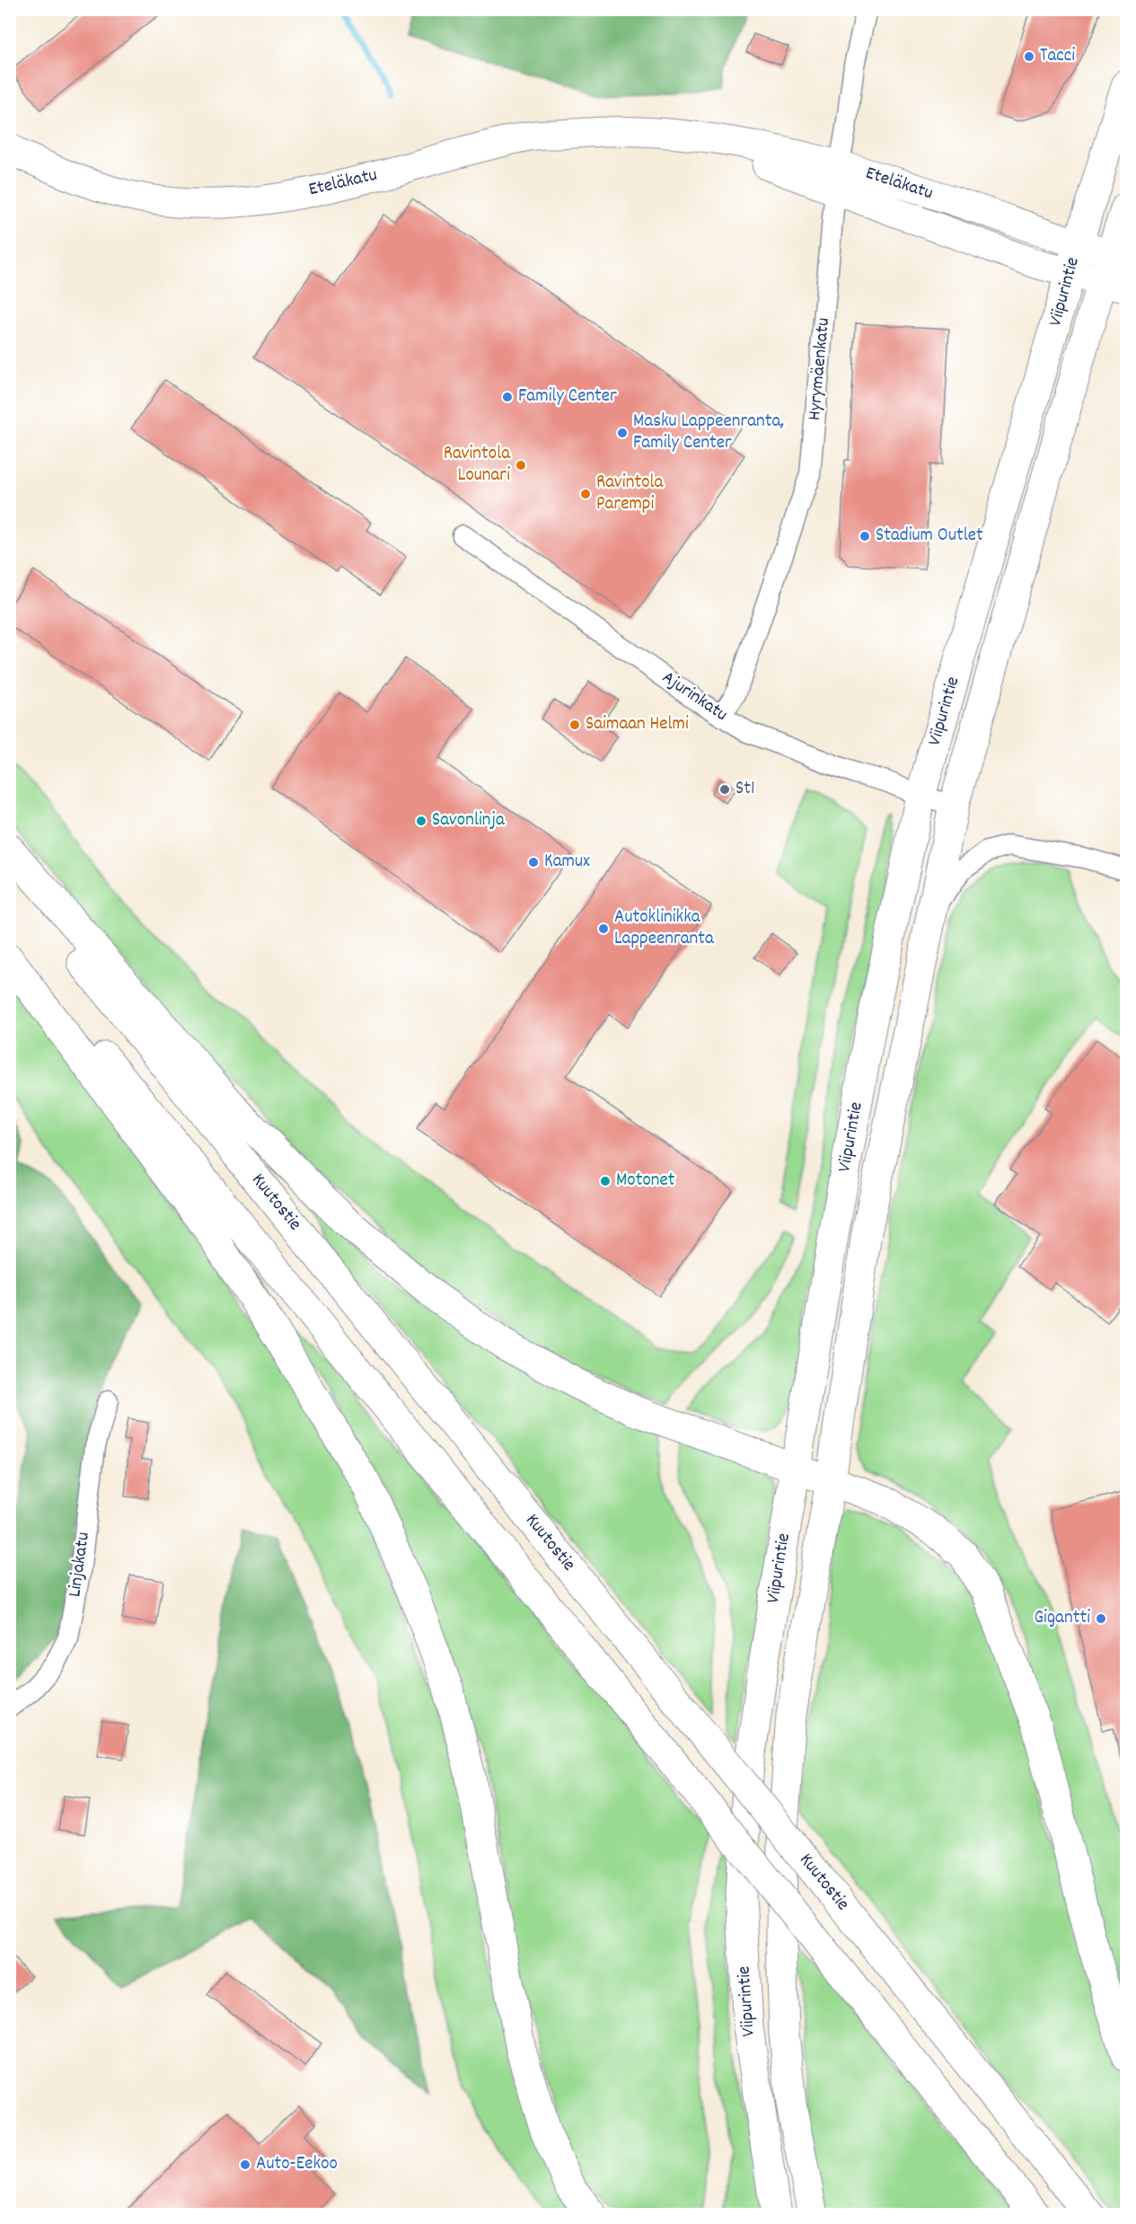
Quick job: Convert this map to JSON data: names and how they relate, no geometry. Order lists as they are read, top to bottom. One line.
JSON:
{"streets":{"main road":["Eteläkatu","Viipurintie","Kuutostie"],"street":["Hyrymäenkatu","Ajurinkatu","Linjakatu"]},"crossings":[["Eteläkatu","Viipurintie"],["Eteläkatu","Hyrymäenkatu"],["Viipurintie","Ajurinkatu"],["Hyrymäenkatu","Ajurinkatu"]],"places":["Tacci","Family Center","Masku Lappeenranta, Family Center","Ravintola Lounari","Ravintola Parempi","Stadium Outlet","Saimaan Helmi","St1","Savonlinja","Kamux","Autoklinikka Lappeenranta","Motonet","Gigantti","Auto-Eekoo"]}
